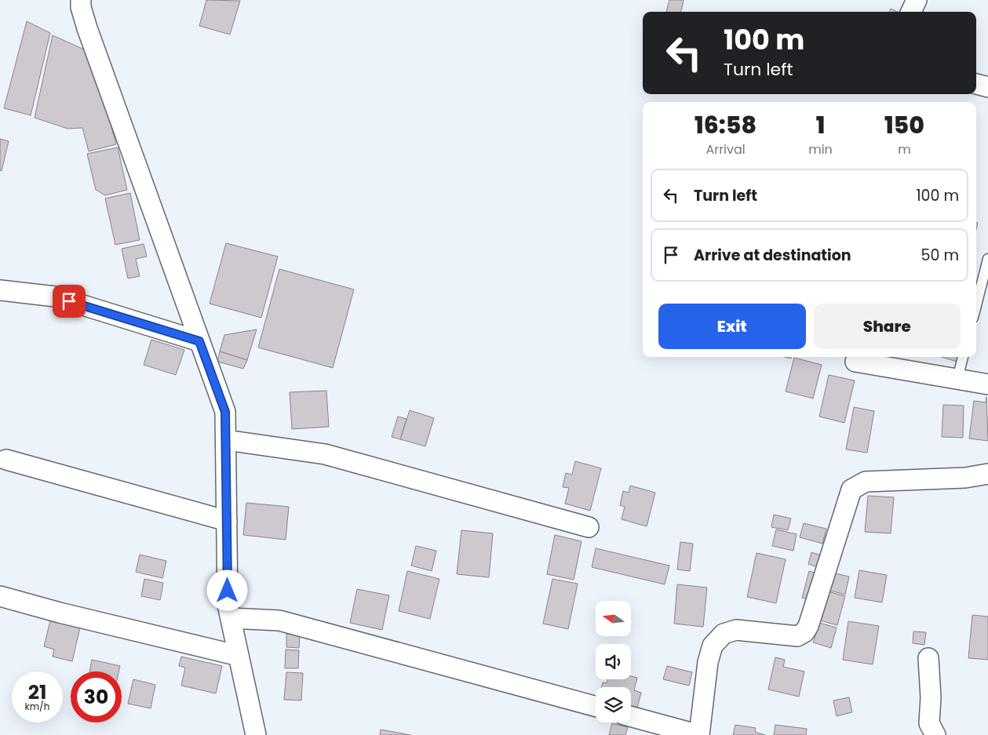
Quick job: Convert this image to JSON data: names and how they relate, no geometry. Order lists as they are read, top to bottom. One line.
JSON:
{"north":"left","page":{"turn":["100 m","Turn left"],"eta":["16:58","Arrival","1","min","150","m"],"list":[{"name":"Turn left","value":"100 m"},{"name":"Arrive at destination","value":"50 m"}],"buttons":["Exit","Share"],"speed":"21 km/h","limit":"30"}}
